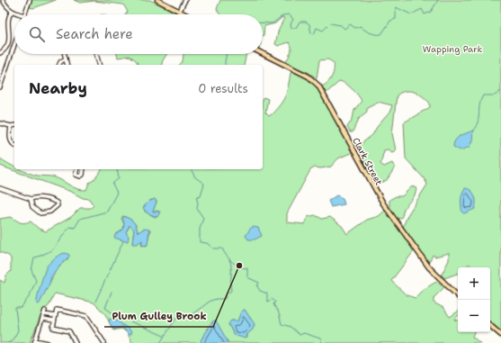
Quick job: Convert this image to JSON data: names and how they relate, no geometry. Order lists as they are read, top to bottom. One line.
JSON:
{"streets":{"main road":["Clark Street"]},"parks":["Wapping Park"],"places":["Plum Gulley Brook"],"page":{"search":"Search here","heading":["Nearby","0 results"],"map_buttons":["+","−"]}}
